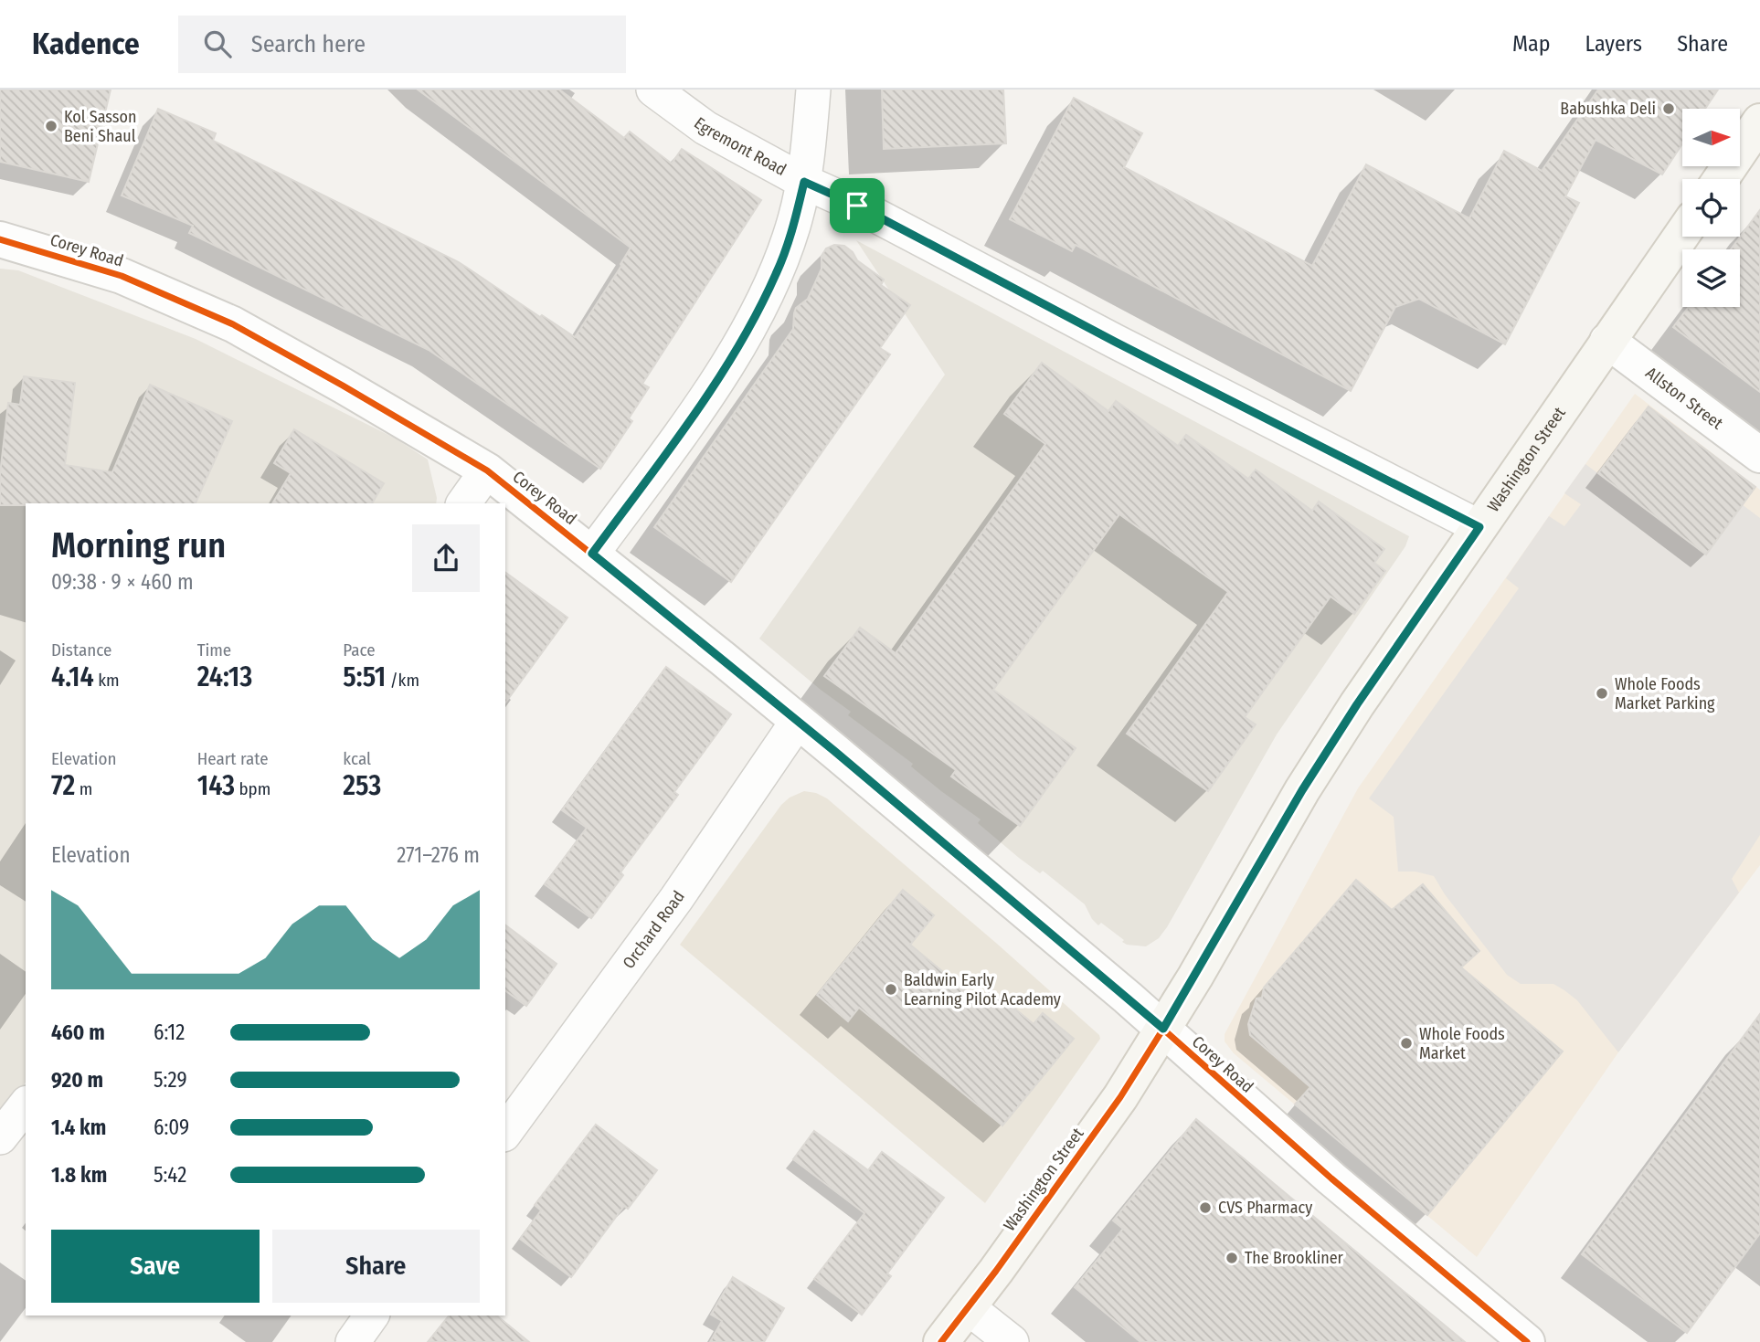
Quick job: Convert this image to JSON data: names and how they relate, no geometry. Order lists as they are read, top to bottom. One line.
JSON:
{"streets":{"main road":["Washington Street"],"street":["Egremont Road","Corey Road","Allston Street","Orchard Road"]},"crossings":[["Egremont Road","Washington Street"],["Corey Road","Washington Street"],["Corey Road","Orchard Road"],["Allston Street","Washington Street"]],"places":["Babushka Deli","Kol Sasson Beni Shaul","Whole Foods Market Parking","Baldwin Early Learning Pilot Academy","Whole Foods Market","CVS Pharmacy","The Brookliner"],"north":"right","page":{"header":"Kadence","search":"Search here","nav":["Map","Layers","Share"],"heading":["Morning run","09:38 · 9 × 460 m"],"stats":[["Distance","4.14 km"],["Time","24:13"],["Pace","5:51 /km"],["Elevation","72 m"],["Heart rate","143 bpm"],["kcal","253"]],"chart":["Elevation","271–276 m"],"list":[{"name":"460 m","note":"6:12"},{"name":"920 m","note":"5:29"},{"name":"1.4 km","note":"6:09"},{"name":"1.8 km","note":"5:42"}],"buttons":["Save","Share"]}}
